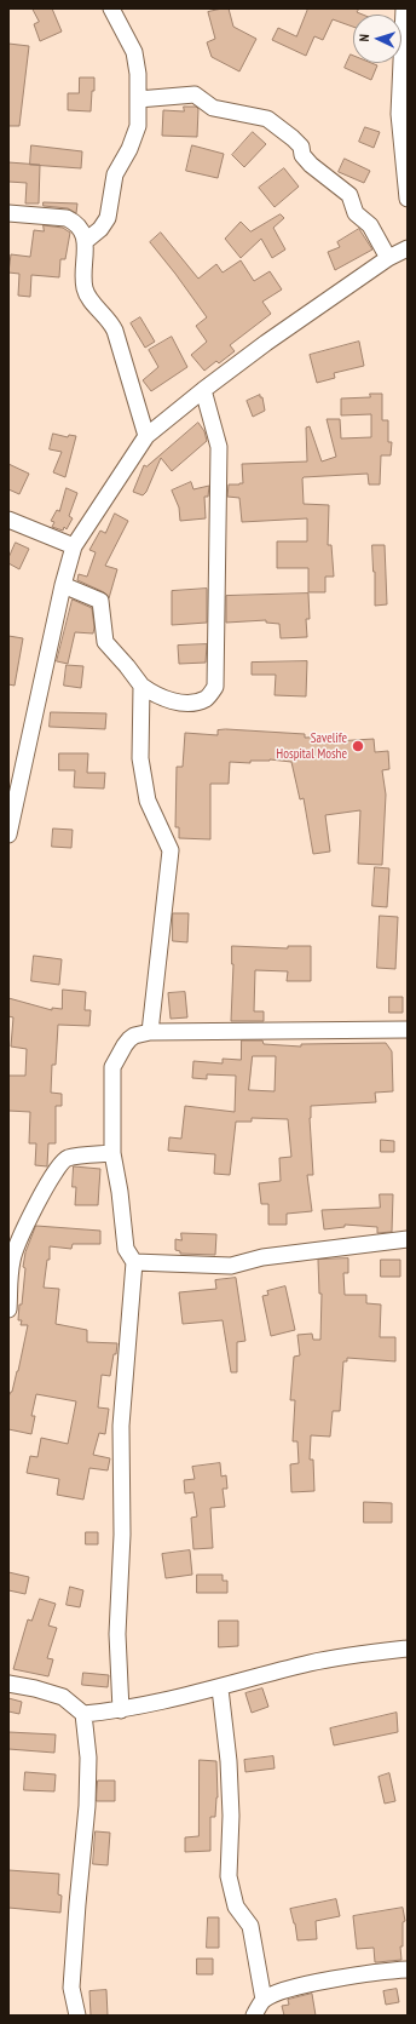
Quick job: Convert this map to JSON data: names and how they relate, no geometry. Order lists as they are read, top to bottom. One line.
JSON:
{"places":["Savelife Hospital Moshe"],"north":"left"}
